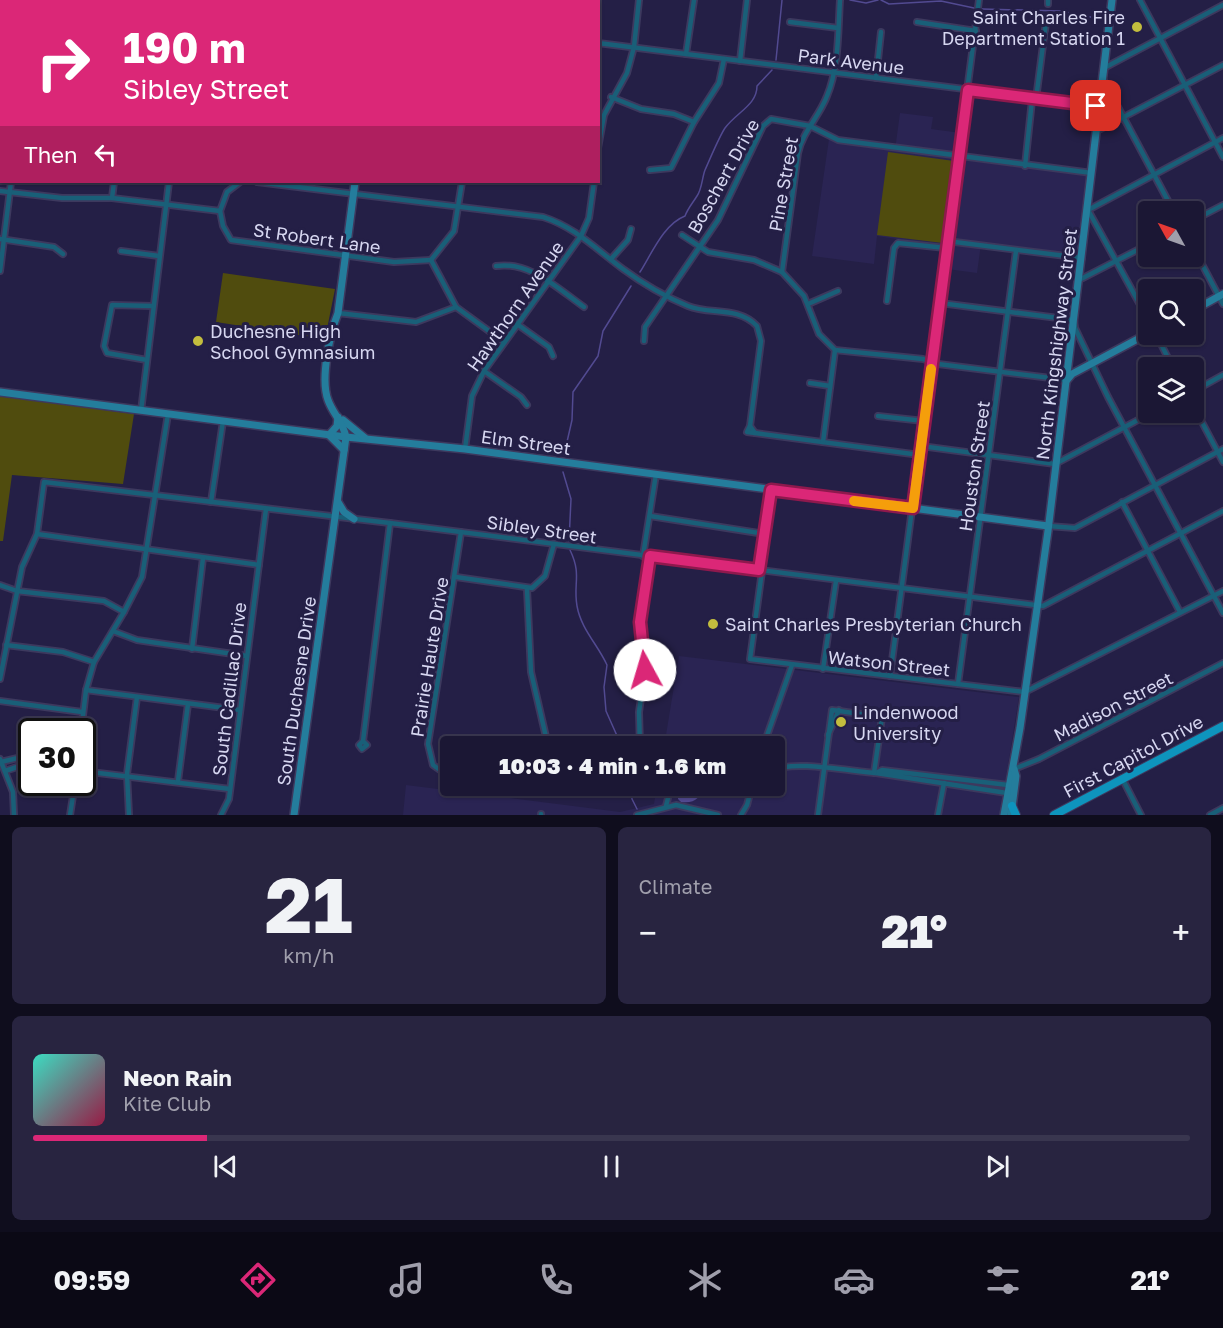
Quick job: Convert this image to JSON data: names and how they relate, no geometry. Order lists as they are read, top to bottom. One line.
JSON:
{"streets":{"main road":["North Kingshighway Street","Elm Street","South Duchesne Drive","First Capitol Drive"],"street":["Park Avenue","Boschert Drive","Pine Street","St Robert Lane","Hawthorn Avenue","Houston Street","Sibley Street","Prairie Haute Drive","Watson Street","South Cadillac Drive","Madison Street"]},"crossings":[["Park Avenue","Pine Street"],["Park Avenue","North Kingshighway Street"],["Boschert Drive","Pine Street"],["Hawthorn Avenue","Elm Street"],["North Kingshighway Street","Elm Street"],["North Kingshighway Street","Sibley Street"],["North Kingshighway Street","Watson Street"],["North Kingshighway Street","Madison Street"],["Elm Street","Houston Street"],["Elm Street","South Duchesne Drive"],["Houston Street","Sibley Street"],["Houston Street","Watson Street"],["Sibley Street","Prairie Haute Drive"],["Sibley Street","Watson Street"],["Sibley Street","South Cadillac Drive"],["Sibley Street","South Duchesne Drive"]],"places":["Saint Charles Fire Department Station 1","Duchesne High School Gymnasium","Saint Charles Presbyterian Church","Lindenwood University"],"north":"top left","page":{"turn":["190 m","Sibley Street"],"then":"Then","limit":"30","trip":"10:03 · 4 min · 1.6 km","tile":[["21","km/h"],"Climate"],"heat":["−","21°","+"],"song":["Neon Rain","Kite Club"],"tabs":["09:59","21°"]}}
